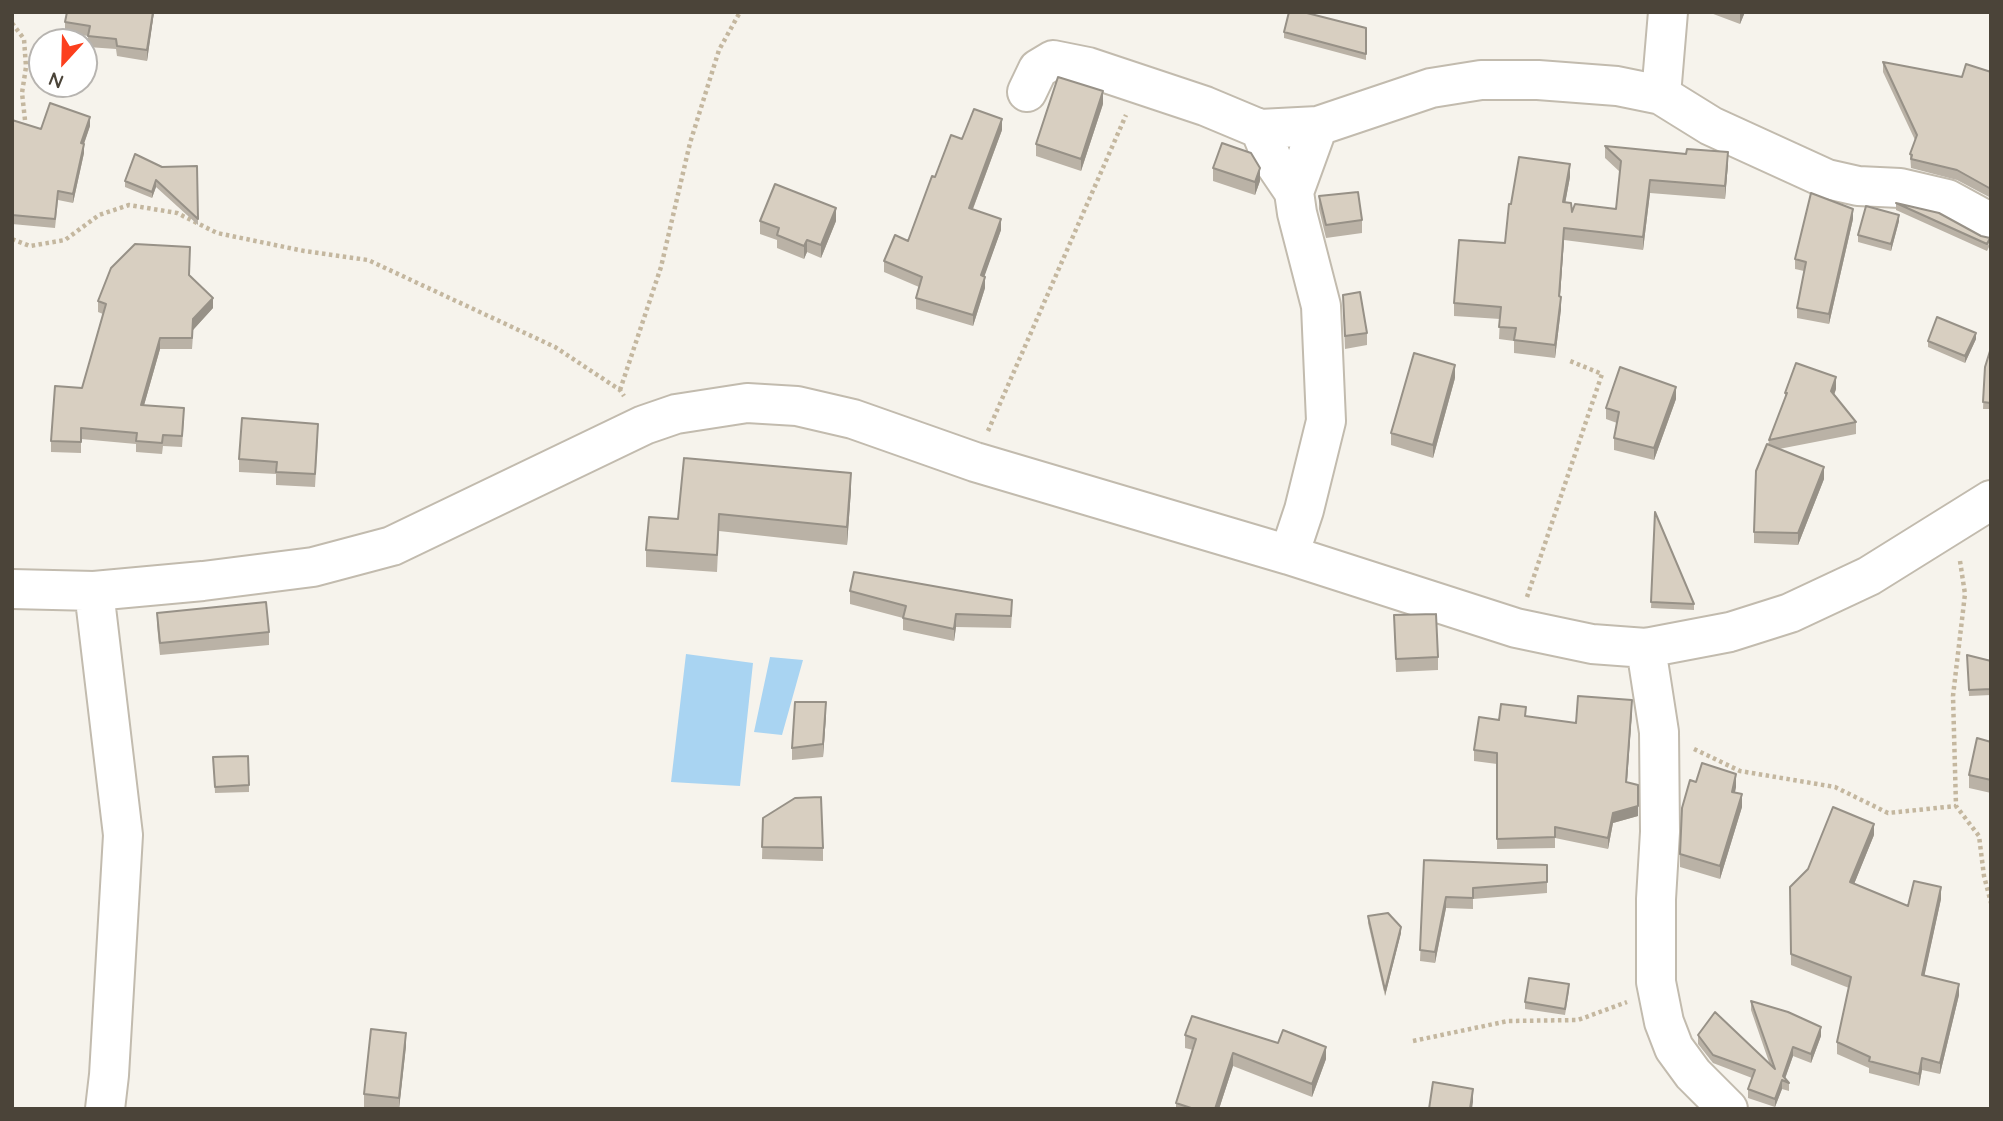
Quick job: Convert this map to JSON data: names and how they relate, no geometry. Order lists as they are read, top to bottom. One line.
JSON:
{"north":"bottom"}
